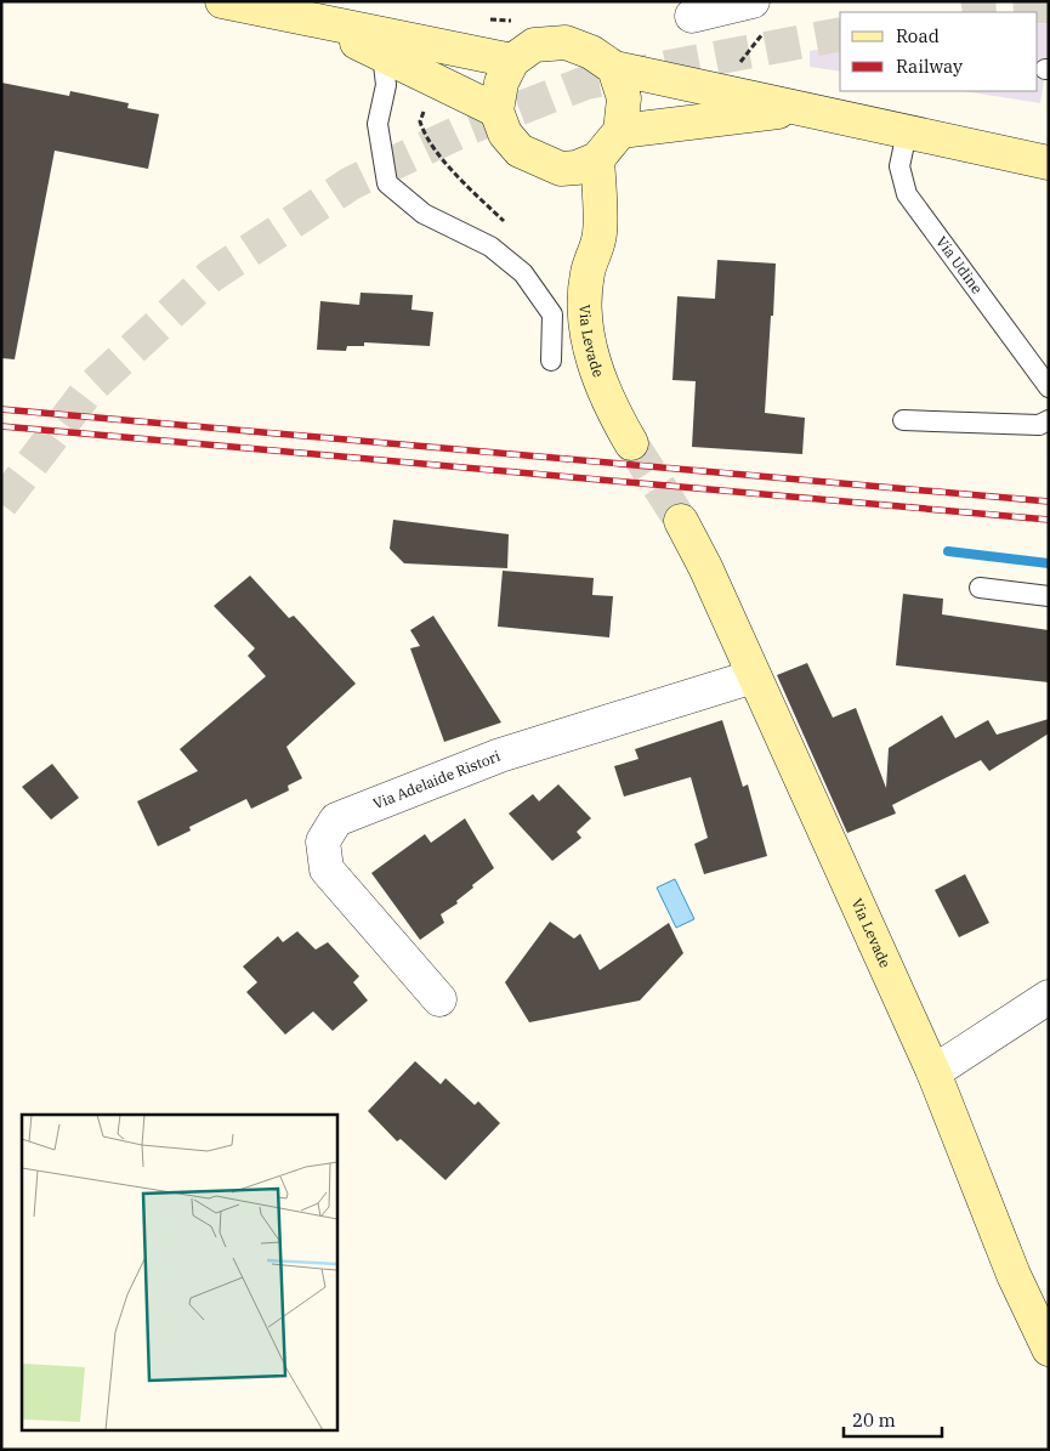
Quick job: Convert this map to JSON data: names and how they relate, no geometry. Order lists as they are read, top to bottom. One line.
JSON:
{"streets":{"main road":["Via Levade"],"street":["Via Adelaide Ristori"],"lane":["Via Udine"]},"crossings":[["Via Levade","Via Adelaide Ristori"]],"legend":["Road","Railway"],"scale_bar":"20 m"}
